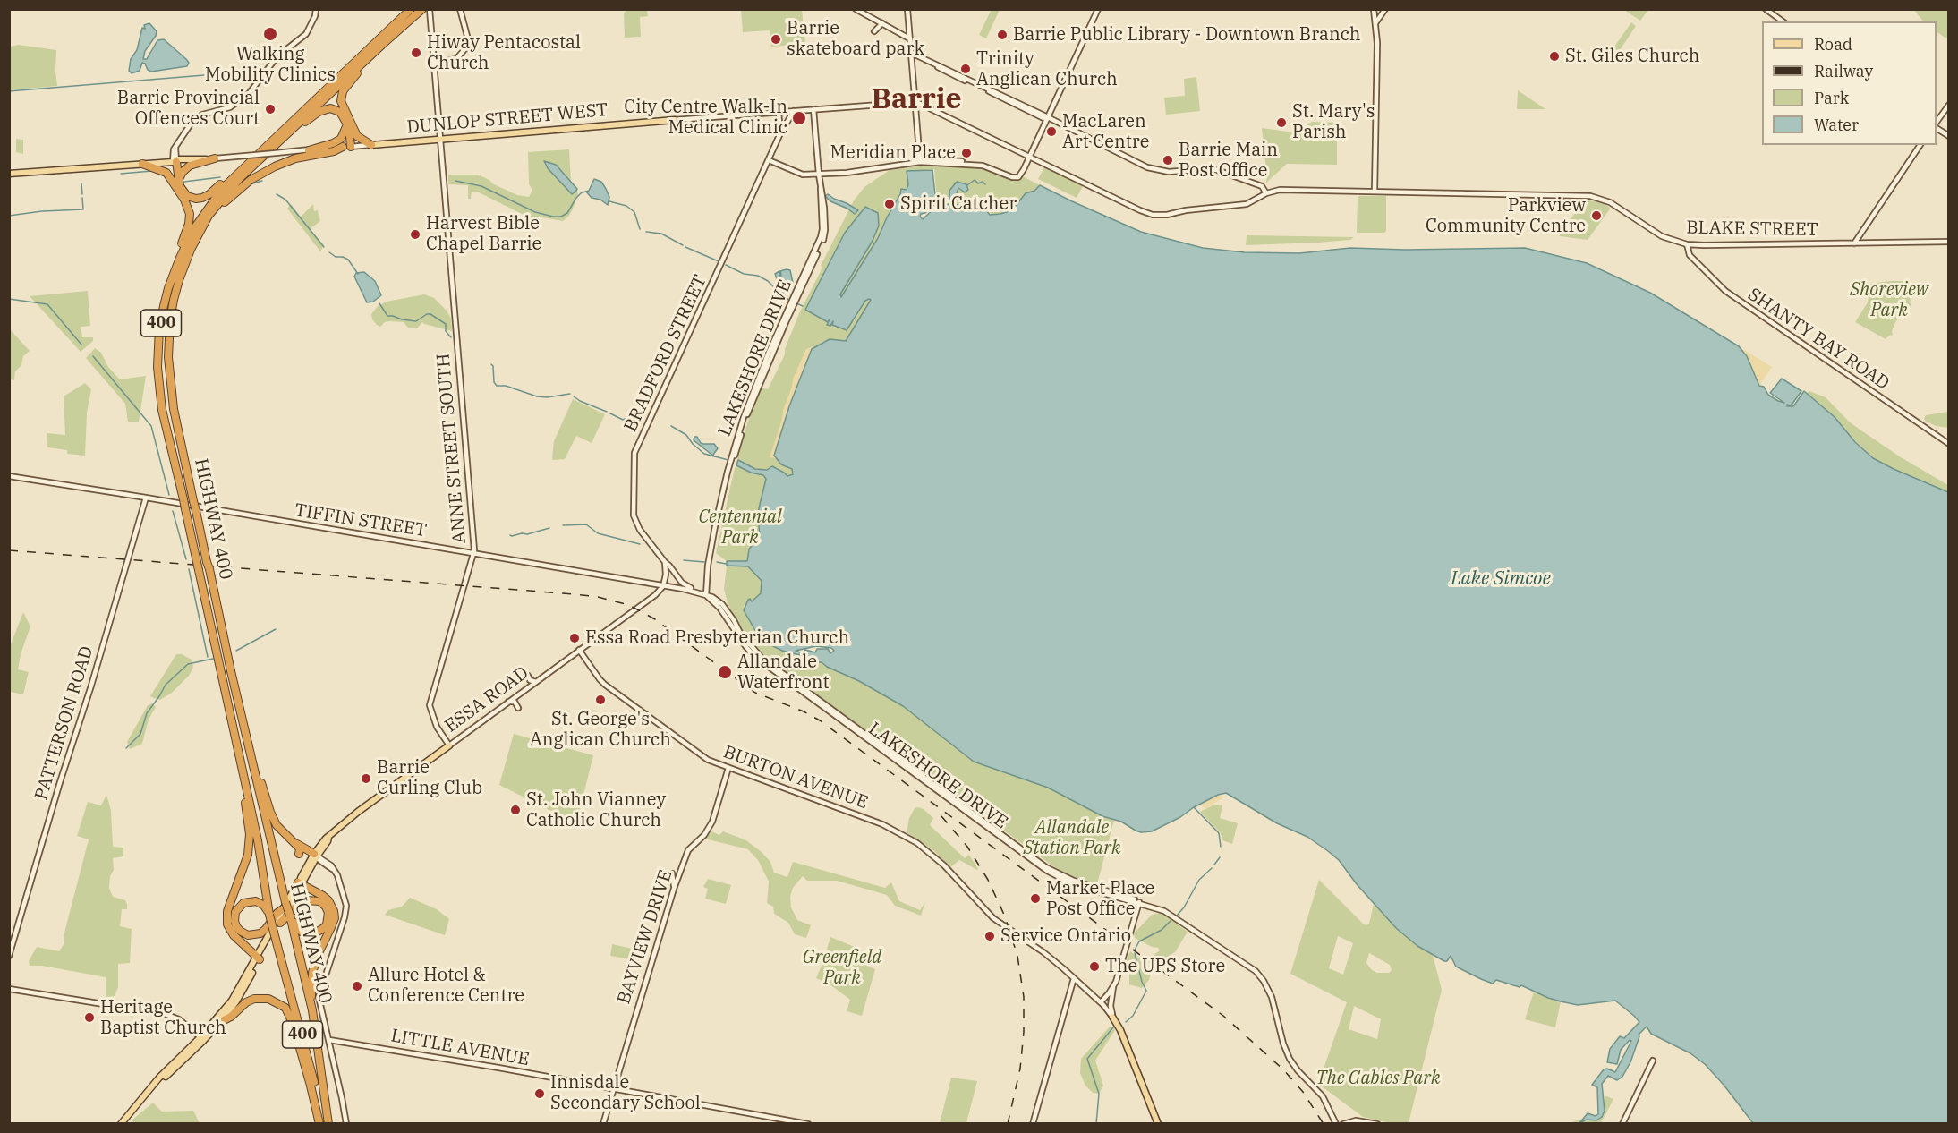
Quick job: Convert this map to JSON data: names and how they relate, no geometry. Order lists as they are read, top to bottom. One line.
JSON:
{"streets":{"highway":["400","HIGHWAY 400"],"main road":["DUNLOP STREET WEST","BLAKE STREET","SHANTY BAY ROAD","BRADFORD STREET","LAKESHORE DRIVE","ANNE STREET SOUTH","TIFFIN STREET","ESSA ROAD","PATTERSON ROAD","BURTON AVENUE","BAYVIEW DRIVE","LITTLE AVENUE"]},"crossings":[["DUNLOP STREET WEST","BLAKE STREET"],["DUNLOP STREET WEST","BRADFORD STREET"],["DUNLOP STREET WEST","ANNE STREET SOUTH"],["BLAKE STREET","SHANTY BAY ROAD"],["BRADFORD STREET","TIFFIN STREET"],["LAKESHORE DRIVE","TIFFIN STREET"],["ANNE STREET SOUTH","TIFFIN STREET"],["ANNE STREET SOUTH","ESSA ROAD"],["TIFFIN STREET","ESSA ROAD"],["TIFFIN STREET","PATTERSON ROAD"],["ESSA ROAD","BURTON AVENUE"],["BURTON AVENUE","BAYVIEW DRIVE"],["BAYVIEW DRIVE","LITTLE AVENUE"]],"districts":["Barrie"],"water":["Lake Simcoe"],"parks":["Shoreview Park","Centennial Park","Allandale Station Park","Greenfield Park","The Gables Park"],"places":["Walking Mobility Clinics","Barrie Public Library - Downtown Branch","Barrie skateboard park","Hiway Pentacostal Church","St. Giles Church","Trinity Anglican Church","Barrie Provincial Offences Court","City Centre Walk-In Medical Clinic","St. Mary's Parish","MacLaren Art Centre","Meridian Place","Barrie Main Post Office","Spirit Catcher","Parkview Community Centre","Harvest Bible Chapel Barrie","Essa Road Presbyterian Church","Allandale Waterfront","St. George's Anglican Church","Barrie Curling Club","St. John Vianney Catholic Church","Market Place Post Office","Service Ontario","The UPS Store","Allure Hotel & Conference Centre","Heritage Baptist Church","Innisdale Secondary School"],"legend":["Road","Railway","Park","Water"]}
